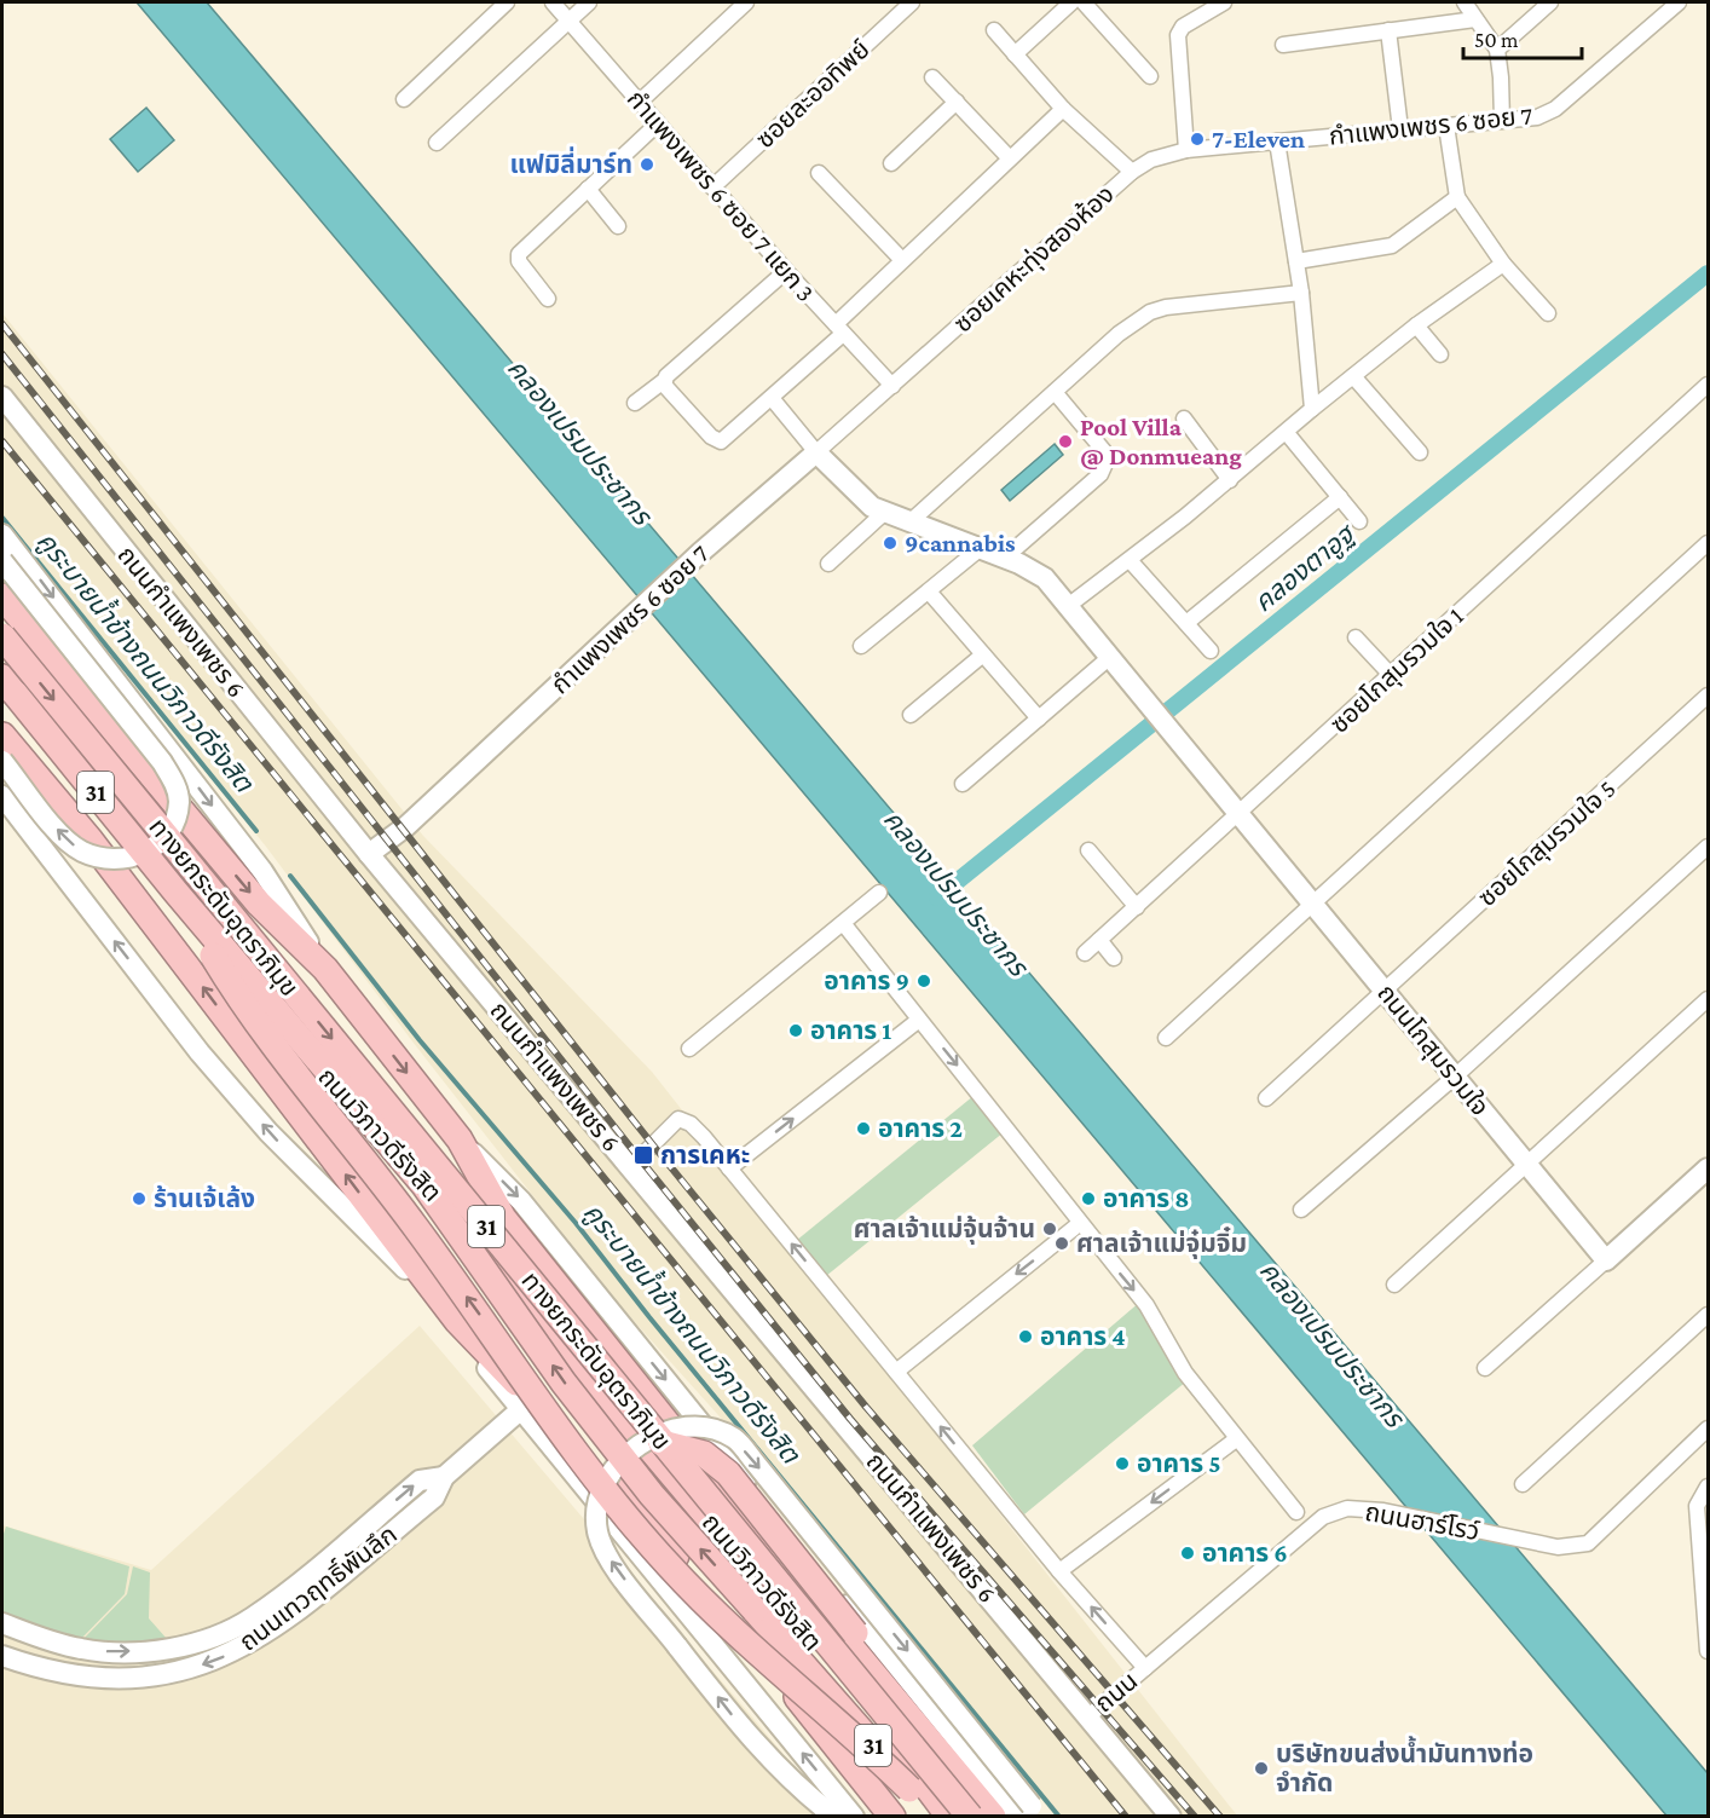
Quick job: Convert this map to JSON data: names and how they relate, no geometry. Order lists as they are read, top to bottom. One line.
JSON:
{"streets":{"highway":["31","ทางยกระดับอุตราภิมุข","ถนนวิภาวดีรังสิต"],"main road":["กำแพงเพชร 6 ซอย 7","ถนนกำแพงเพชร 6","ถนนโกสุมรวมใจ","ถนนเทวฤทธิ์พันลึก"],"street":["ซอยละออทิพย์","กำแพงเพชร 6 ซอย 7 แยก 3","ซอยเคหะทุ่งสองห้อง","ซอยโกสุมรวมใจ 1","ซอยโกสุมรวมใจ 5","ถนนฮาร์โรว์","ถนน"]},"crossings":[["ซอยละออทิพย์","กำแพงเพชร 6 ซอย 7 แยก 3"],["กำแพงเพชร 6 ซอย 7","กำแพงเพชร 6 ซอย 7 แยก 3"],["กำแพงเพชร 6 ซอย 7","ซอยเคหะทุ่งสองห้อง"],["กำแพงเพชร 6 ซอย 7","ถนนกำแพงเพชร 6"],["กำแพงเพชร 6 ซอย 7","ถนนโกสุมรวมใจ"],["กำแพงเพชร 6 ซอย 7 แยก 3","ซอยเคหะทุ่งสองห้อง"],["ถนนกำแพงเพชร 6","ถนน"],["ซอยโกสุมรวมใจ 1","ถนนโกสุมรวมใจ"],["31","ถนนเทวฤทธิ์พันลึก"],["ซอยโกสุมรวมใจ 5","ถนนโกสุมรวมใจ"],["ถนนฮาร์โรว์","ถนน"]],"water":["คลองเปรมประชากร","คลองตาอูฐ","คูระบายน้ำข้างถนนวิภาวดีรังสิต"],"places":{"other":["7-Eleven","แฟมิลี่มาร์ท","Pool Villa @ Donmueang","9cannabis","อาคาร 9","อาคาร 1","อาคาร 2","ร้านเจ้เล้ง","อาคาร 8","ศาลเจ้าแม่จุ้นจ้าน","ศาลเจ้าแม่จุ๋มจิ๋ม","อาคาร 4","อาคาร 5","อาคาร 6","บริษัทขนส่งน้ำมันทางท่อ จำกัด"],"transit":["การเคหะ"]},"scale_bar":"50 m"}
